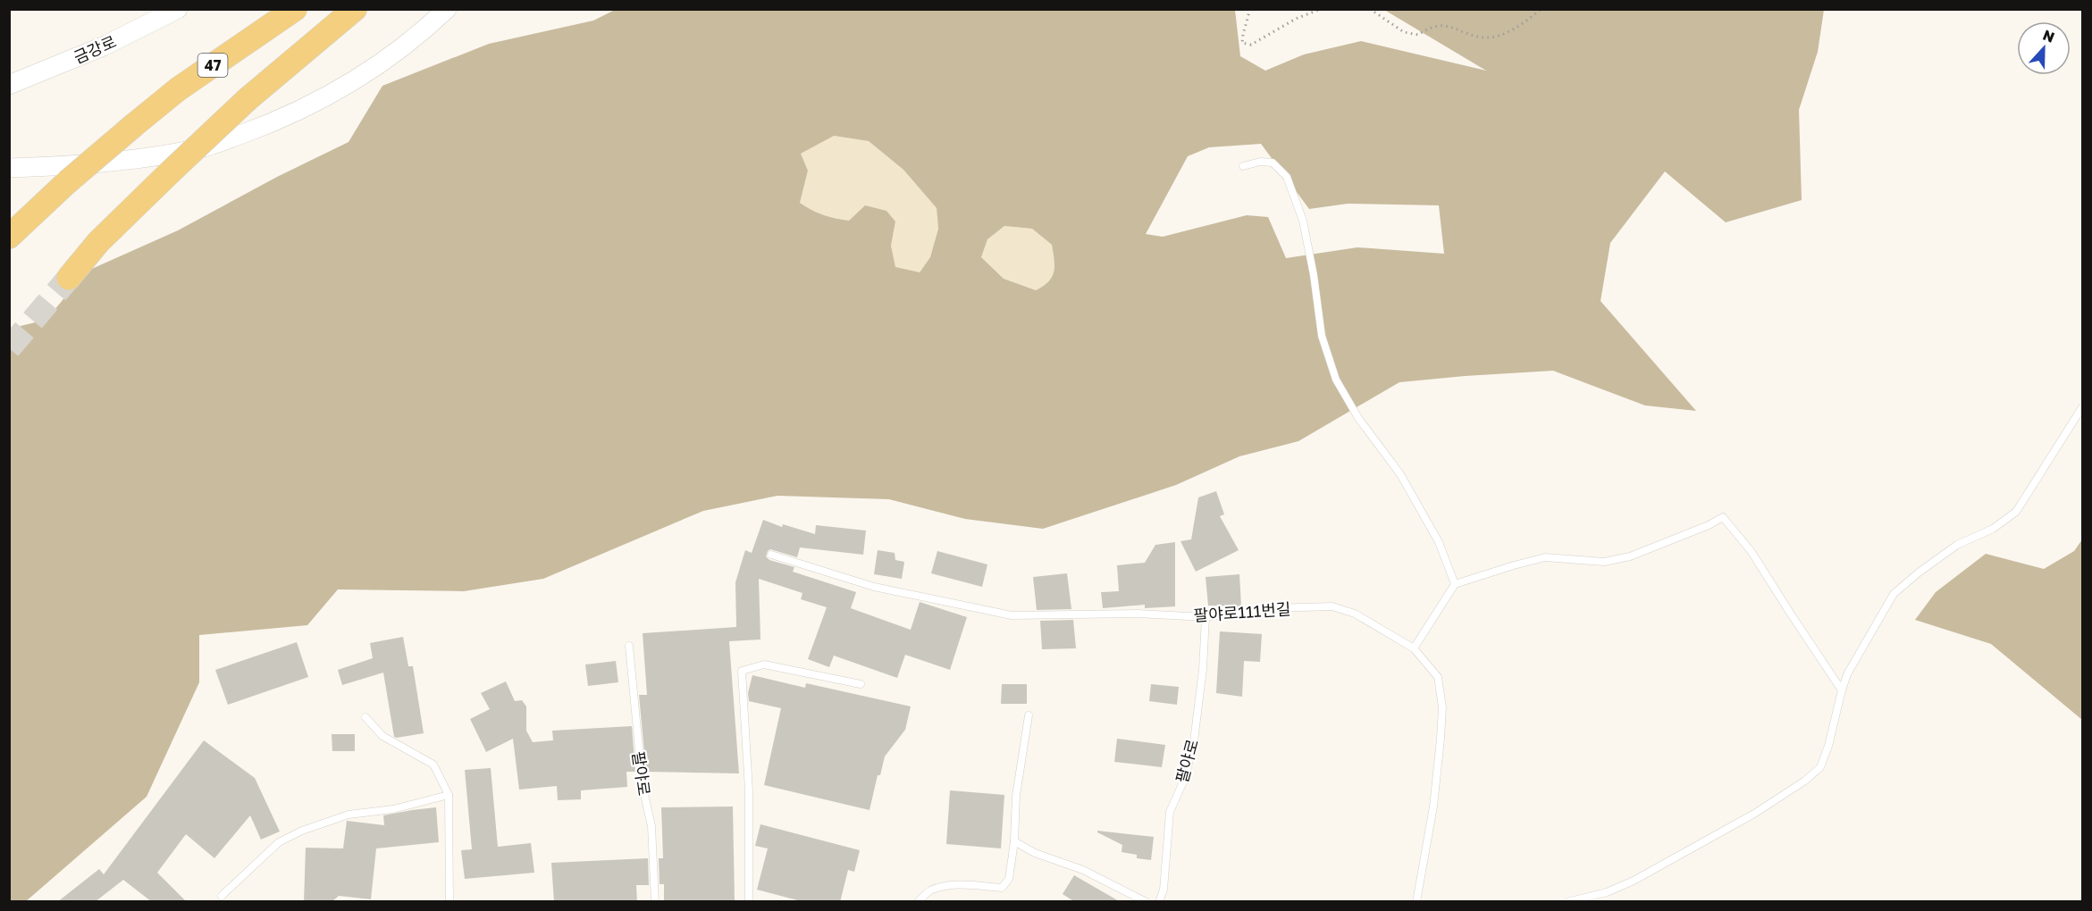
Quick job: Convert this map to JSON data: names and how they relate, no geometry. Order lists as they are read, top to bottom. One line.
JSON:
{"streets":{"highway":["47"],"main road":["금강로"],"lane":["팔야로111번길","팔야로"]},"crossings":[["팔야로111번길","팔야로"]],"north":"top"}
